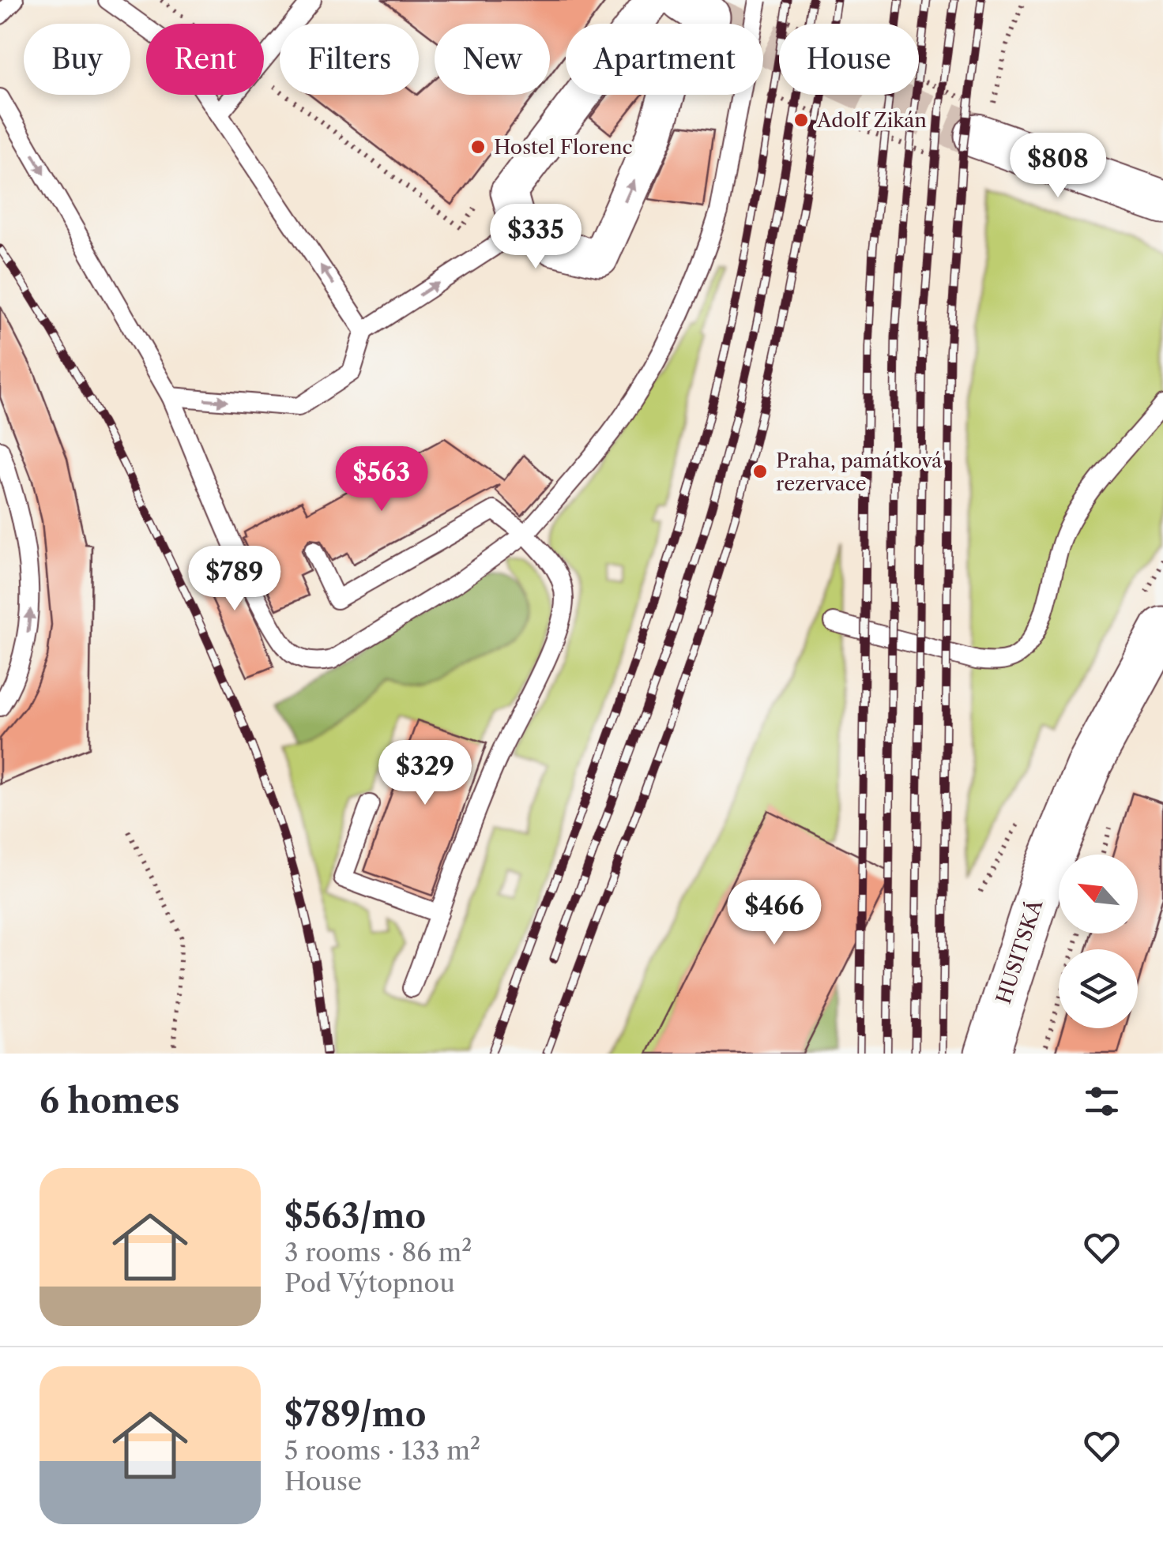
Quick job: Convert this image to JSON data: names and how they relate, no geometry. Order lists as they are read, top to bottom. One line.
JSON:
{"streets":{"main road":["HUSITSKÁ"]},"places":["Adolf Zikán","Hostel Florenc","Praha, památková rezervace"],"north":"top left","page":{"chip":["Buy","Rent","Filters","New","Apartment","House"],"price":["$808","$335","$563","$789","$329","$466"],"heading":"6 homes","list":[{"name":"$563/mo","note":"3 rooms · 86 m² · Pod Výtopnou"},{"name":"$789/mo","note":"5 rooms · 133 m² · House"}]}}
